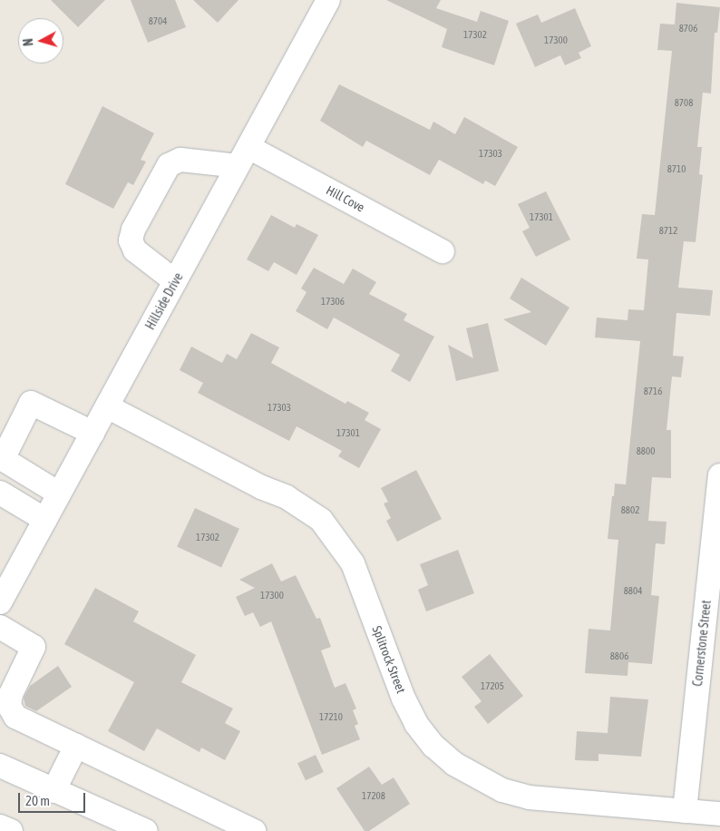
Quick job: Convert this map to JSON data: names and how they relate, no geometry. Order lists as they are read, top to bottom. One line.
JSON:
{"streets":{"street":["Hill Cove","Hillside Drive","Cornerstone Street","Splitrock Street"]},"crossings":[["Hill Cove","Hillside Drive"],["Hillside Drive","Splitrock Street"],["Cornerstone Street","Splitrock Street"]],"house_numbers":["8704","8706","17302","17300","8708","17303","8710","17301","8712","17306","8716","17303","17301","8800","8802","17302","8804","17300","8806","17205","17210","17208"],"scale_bar":"20 m","north":"left"}
